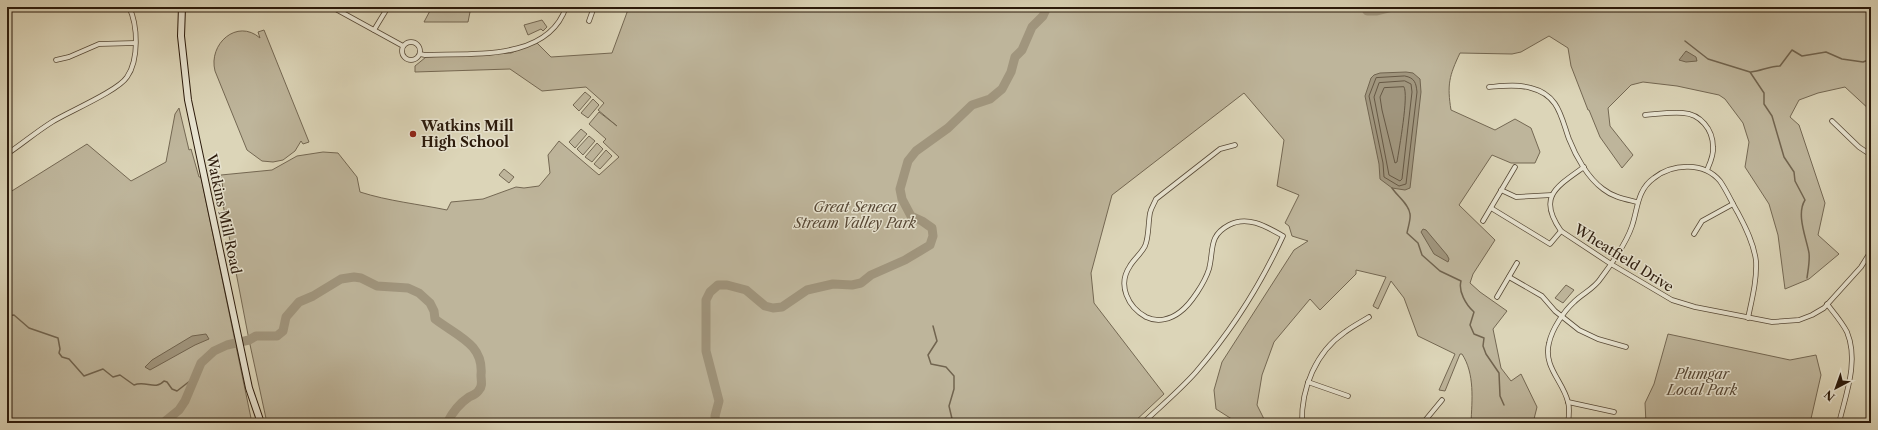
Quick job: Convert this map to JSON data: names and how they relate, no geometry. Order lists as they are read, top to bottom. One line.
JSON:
{"streets":{"street":["Watkins Mill Road","Wheatfield Drive"]},"parks":["Great Seneca Stream Valley Park","Plumgar Local Park"],"places":["Watkins Mill High School"],"north":"bottom left"}
